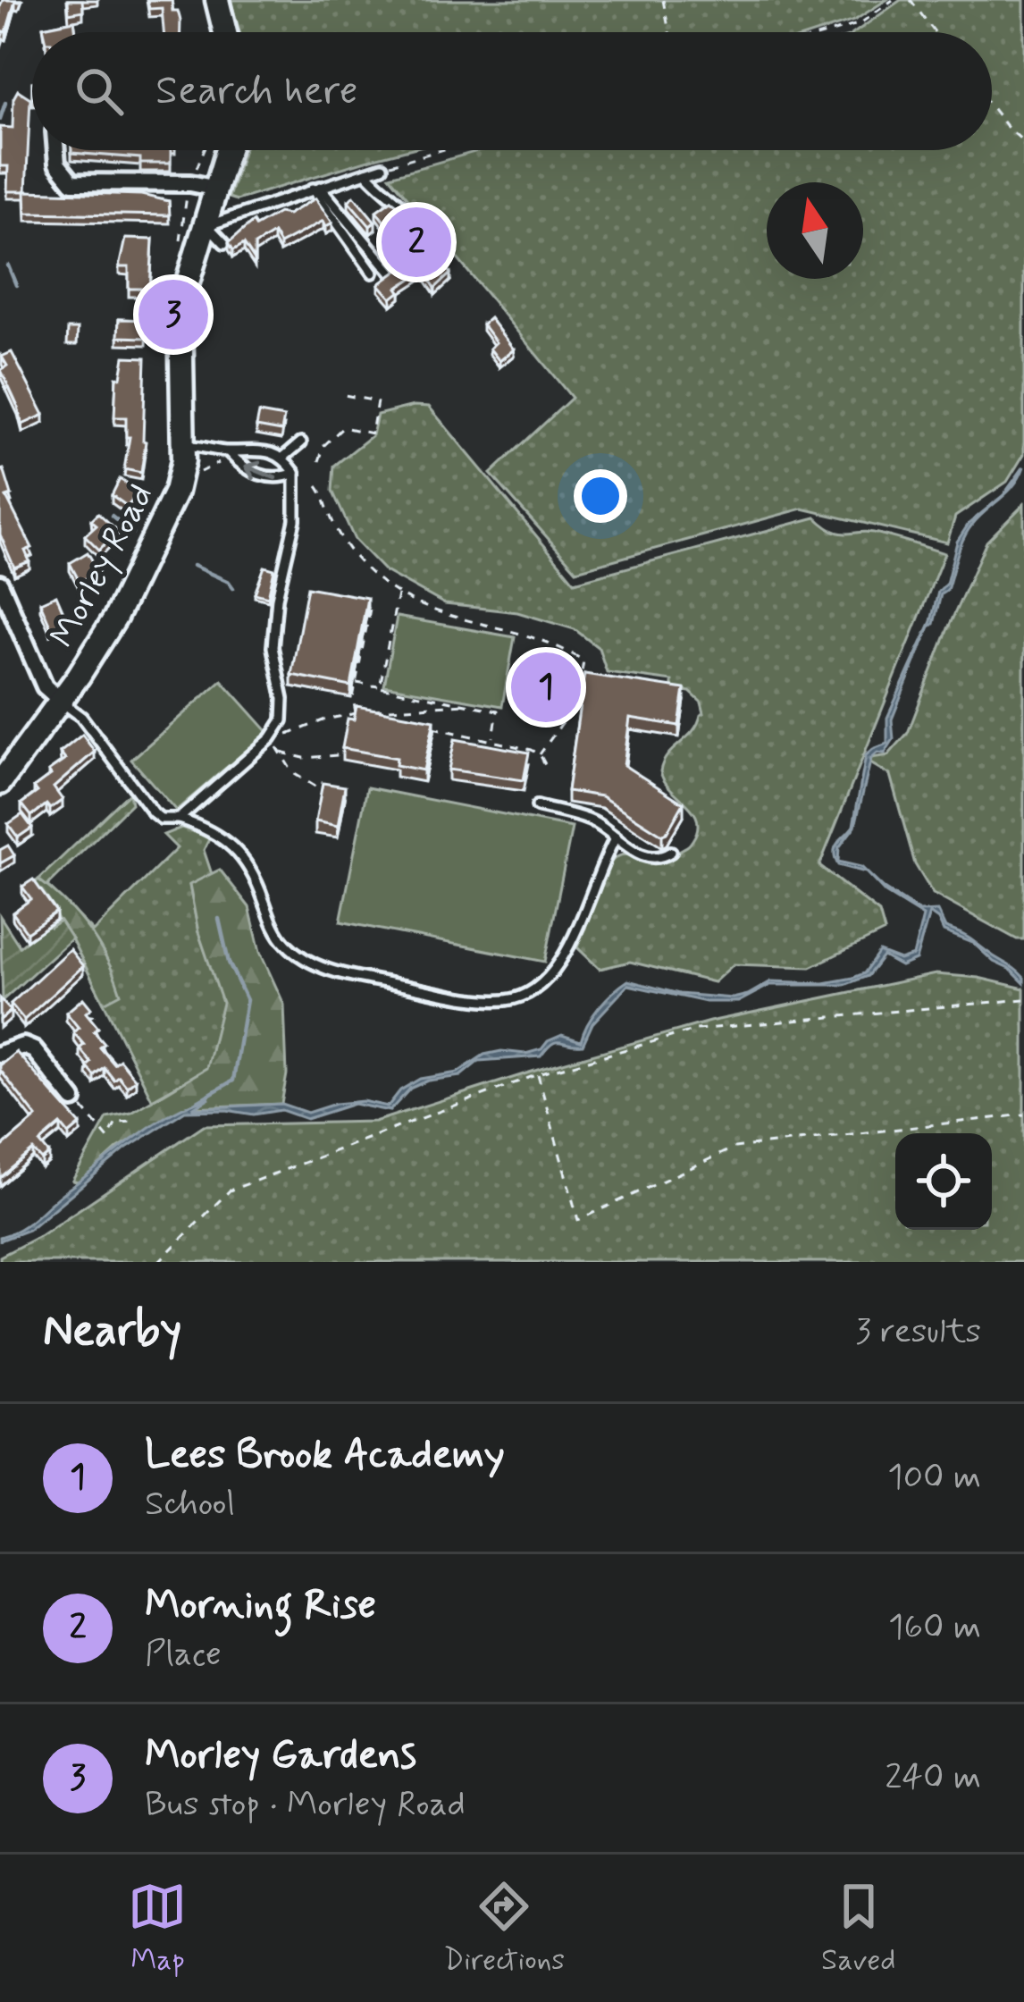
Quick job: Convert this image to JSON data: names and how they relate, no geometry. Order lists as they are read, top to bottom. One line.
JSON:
{"streets":{"street":["Morley Road"]},"north":"top","page":{"search":"Search here","pins":["2","3","1"],"heading":["Nearby","3 results"],"list":[{"mark":"1","name":"Lees Brook Academy","note":"School","value":"100 m"},{"mark":"2","name":"Morning Rise","note":"Place","value":"160 m"},{"mark":"3","name":"Morley Gardens","note":"Bus stop · Morley Road","value":"240 m"}],"nav":["Map","Directions","Saved"]}}
